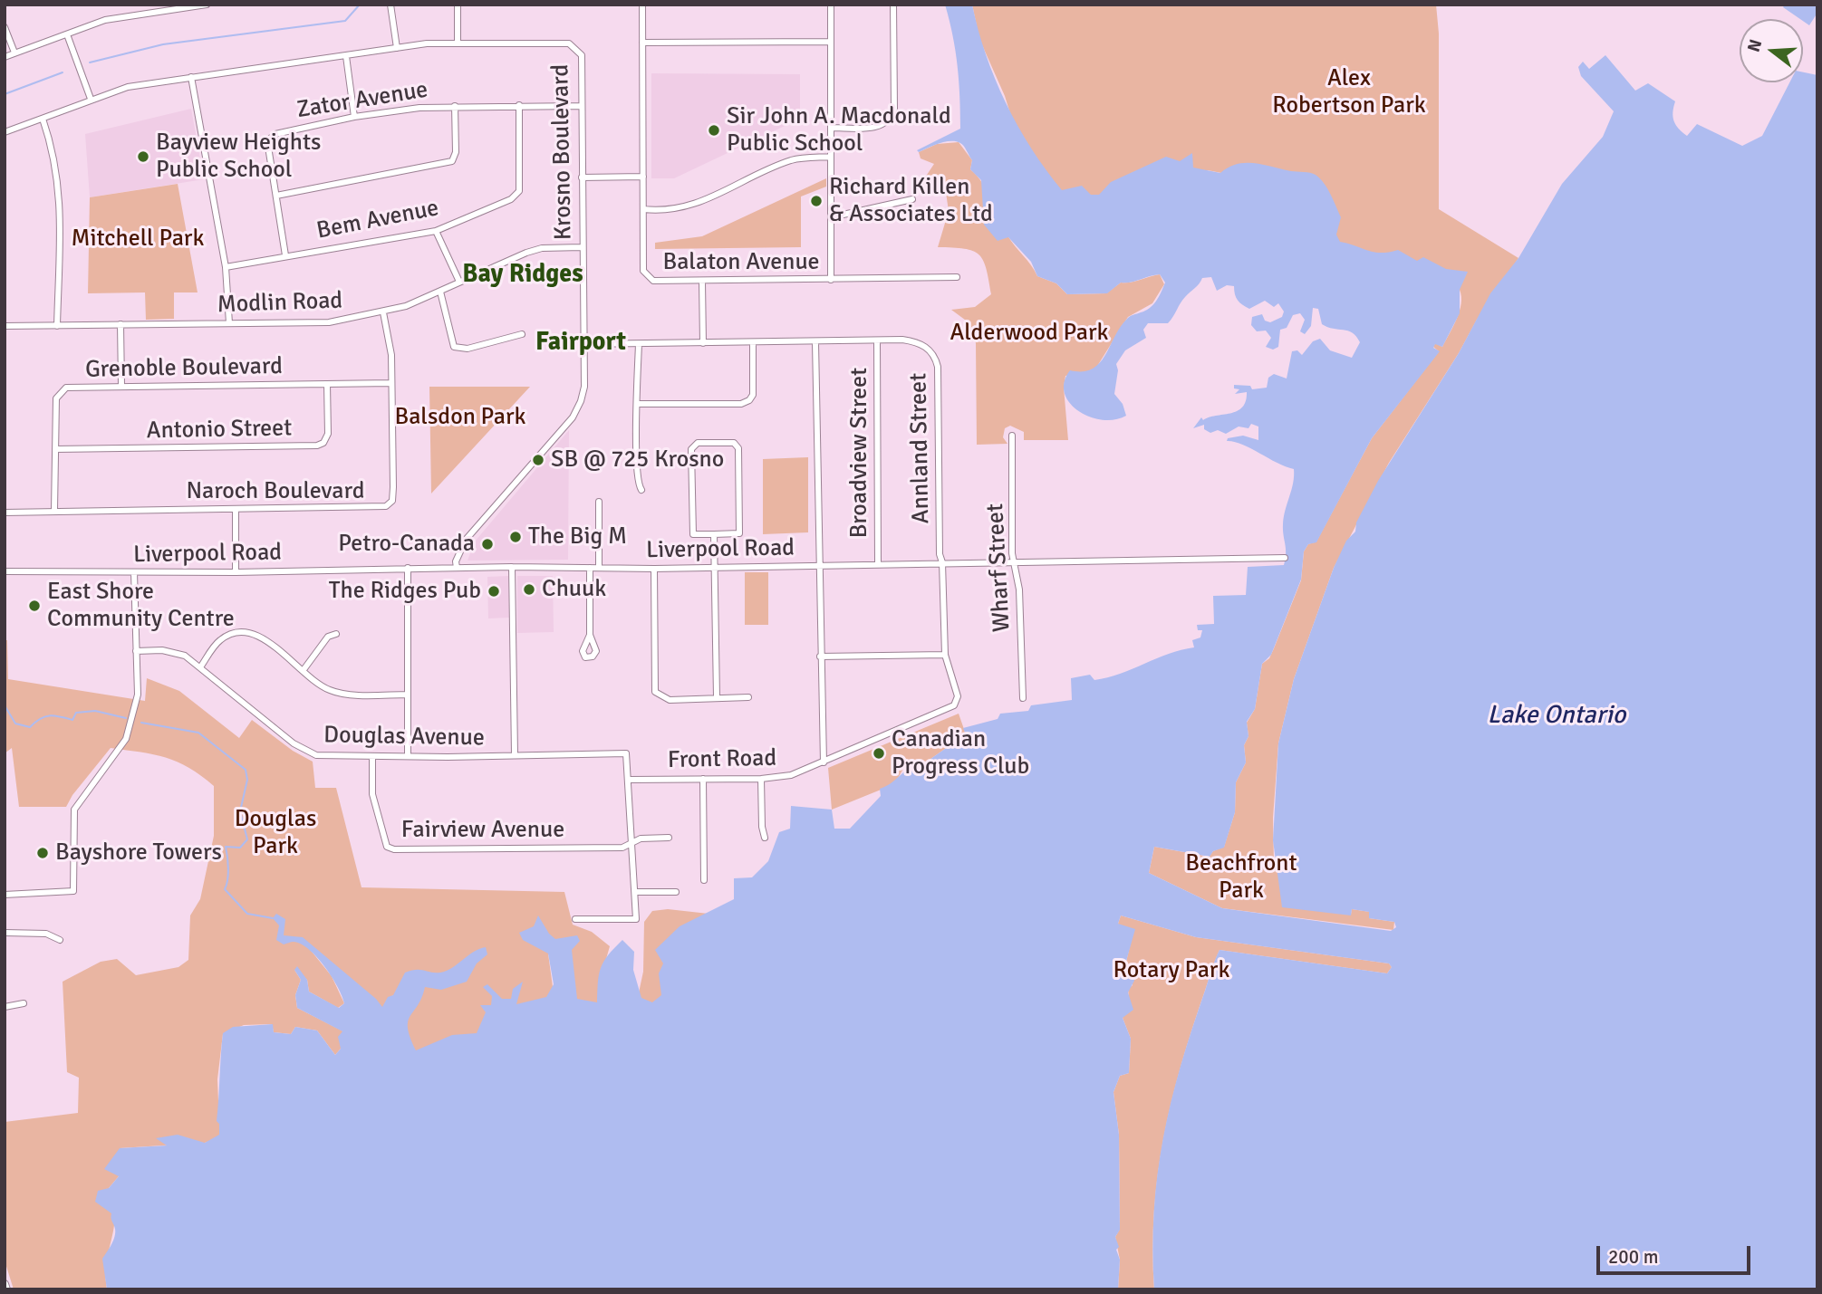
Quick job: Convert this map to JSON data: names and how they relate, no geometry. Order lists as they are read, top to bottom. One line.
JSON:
{"streets":{"street":["Zator Avenue","Krosno Boulevard","Bem Avenue","Balaton Avenue","Modlin Road","Grenoble Boulevard","Antonio Street","Annland Street","Broadview Street","Naroch Boulevard","Liverpool Road","Wharf Street","Douglas Avenue","Front Road","Fairview Avenue"]},"crossings":[["Zator Avenue","Krosno Boulevard"],["Zator Avenue","Bem Avenue"],["Krosno Boulevard","Modlin Road"],["Krosno Boulevard","Annland Street"],["Krosno Boulevard","Liverpool Road"],["Modlin Road","Naroch Boulevard"],["Grenoble Boulevard","Antonio Street"],["Grenoble Boulevard","Naroch Boulevard"],["Annland Street","Broadview Street"],["Annland Street","Liverpool Road"],["Annland Street","Front Road"],["Broadview Street","Liverpool Road"],["Liverpool Road","Wharf Street"],["Douglas Avenue","Front Road"],["Douglas Avenue","Fairview Avenue"]],"districts":["Bay Ridges","Fairport"],"water":["Lake Ontario"],"parks":["Alex Robertson Park","Mitchell Park","Alderwood Park","Balsdon Park","Douglas Park","Beachfront Park","Rotary Park"],"places":["Sir John A. Macdonald Public School","Bayview Heights Public School","Richard Killen & Associates Ltd","SB @ 725 Krosno","The Big M","Petro-Canada","Chuuk","The Ridges Pub","East Shore Community Centre","Canadian Progress Club","Bayshore Towers"],"scale_bar":"200 m","north":"left"}
